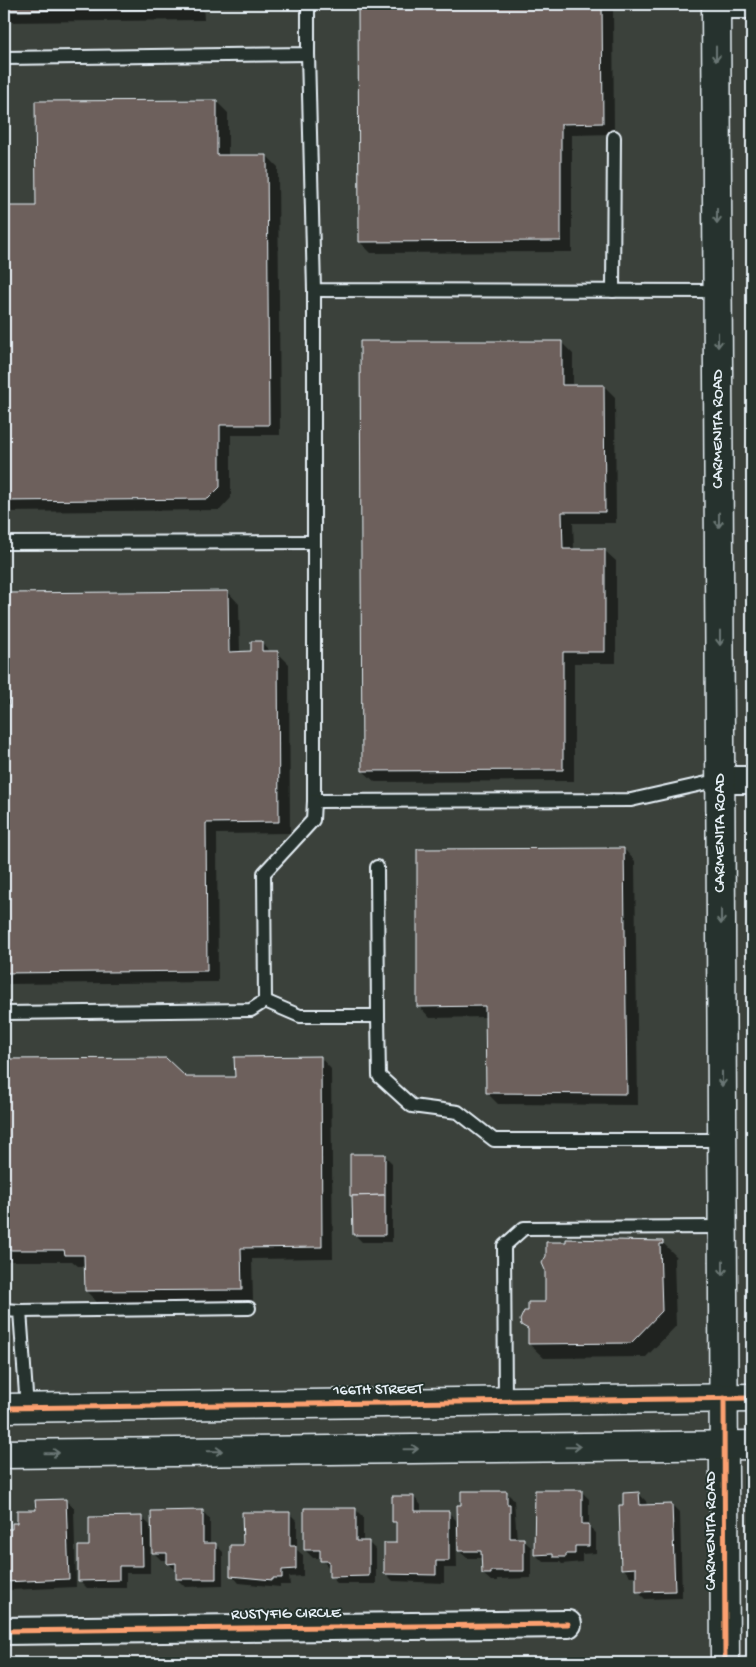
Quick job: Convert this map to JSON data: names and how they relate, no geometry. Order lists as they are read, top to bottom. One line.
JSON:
{"streets":{"main road":["CARMENITA ROAD","166TH STREET"],"street":["RUSTYFIG CIRCLE"]},"crossings":[["CARMENITA ROAD","166TH STREET"]],"one_way":["CARMENITA ROAD"]}
